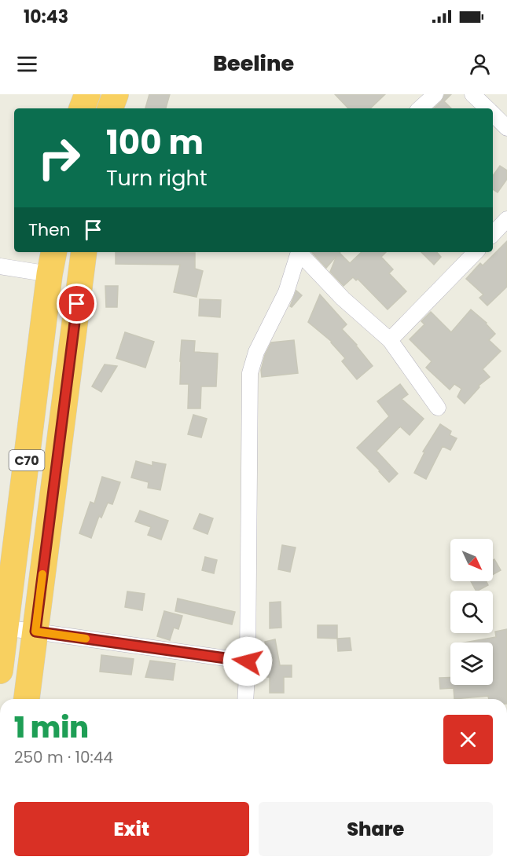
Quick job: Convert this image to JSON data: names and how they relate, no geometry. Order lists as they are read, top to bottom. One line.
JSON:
{"streets":{"highway":["C70"]},"north":"bottom right","page":{"status":"10:43","header":"Beeline","turn":["100 m","Turn right"],"then":"Then","heading":["1 min","250 m · 10:44"],"buttons":["Exit","Share"]}}
